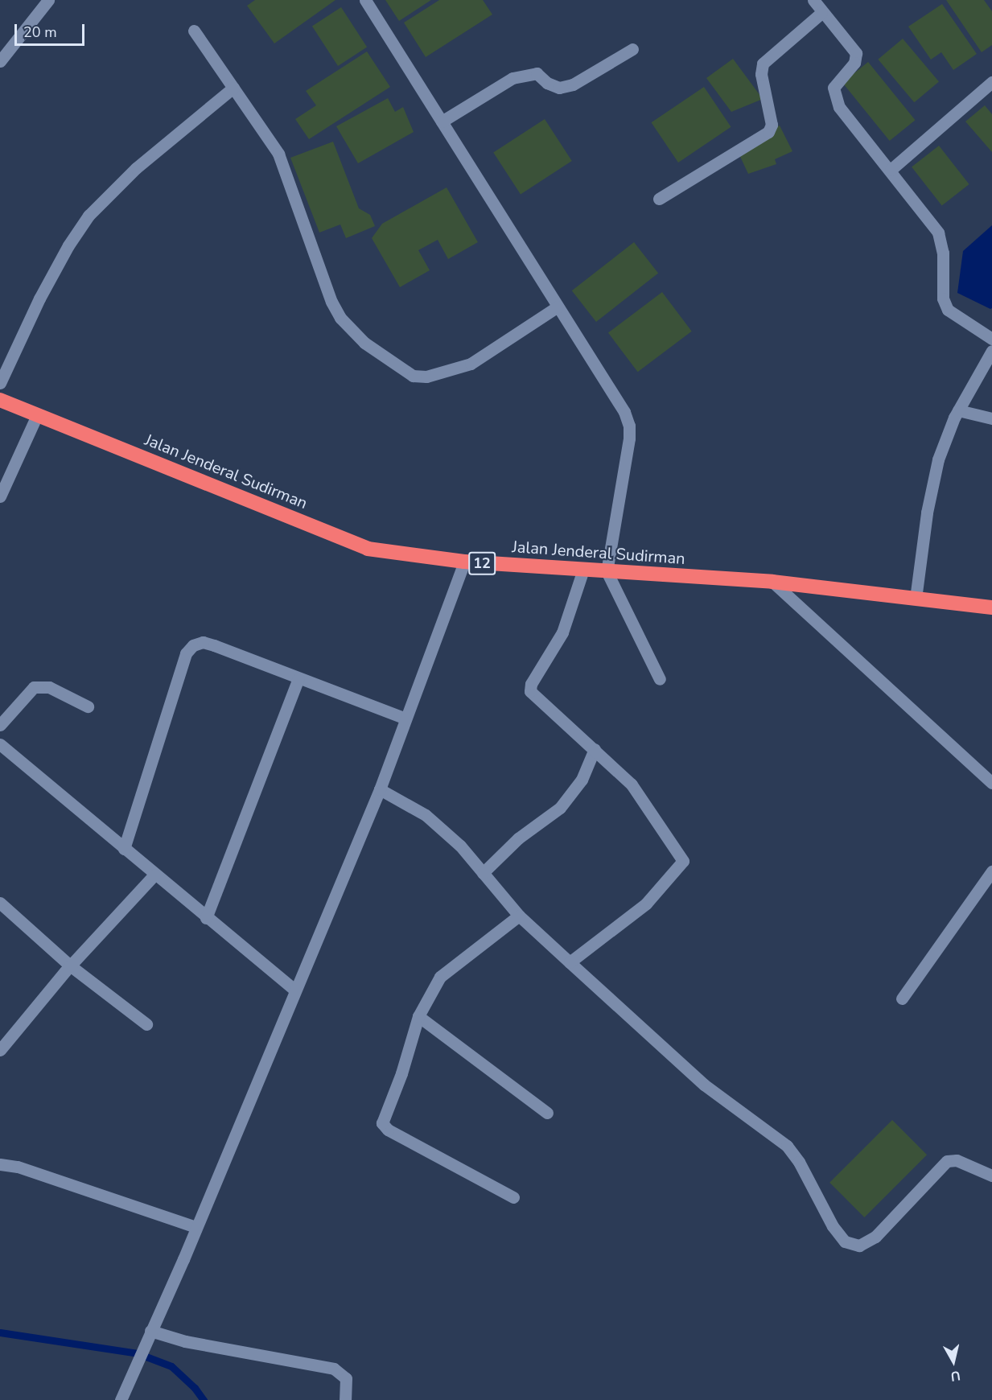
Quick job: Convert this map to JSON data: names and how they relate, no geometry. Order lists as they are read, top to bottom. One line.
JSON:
{"streets":{"highway":["Jalan Jenderal Sudirman","12"]},"scale_bar":"20 m","north":"bottom"}
